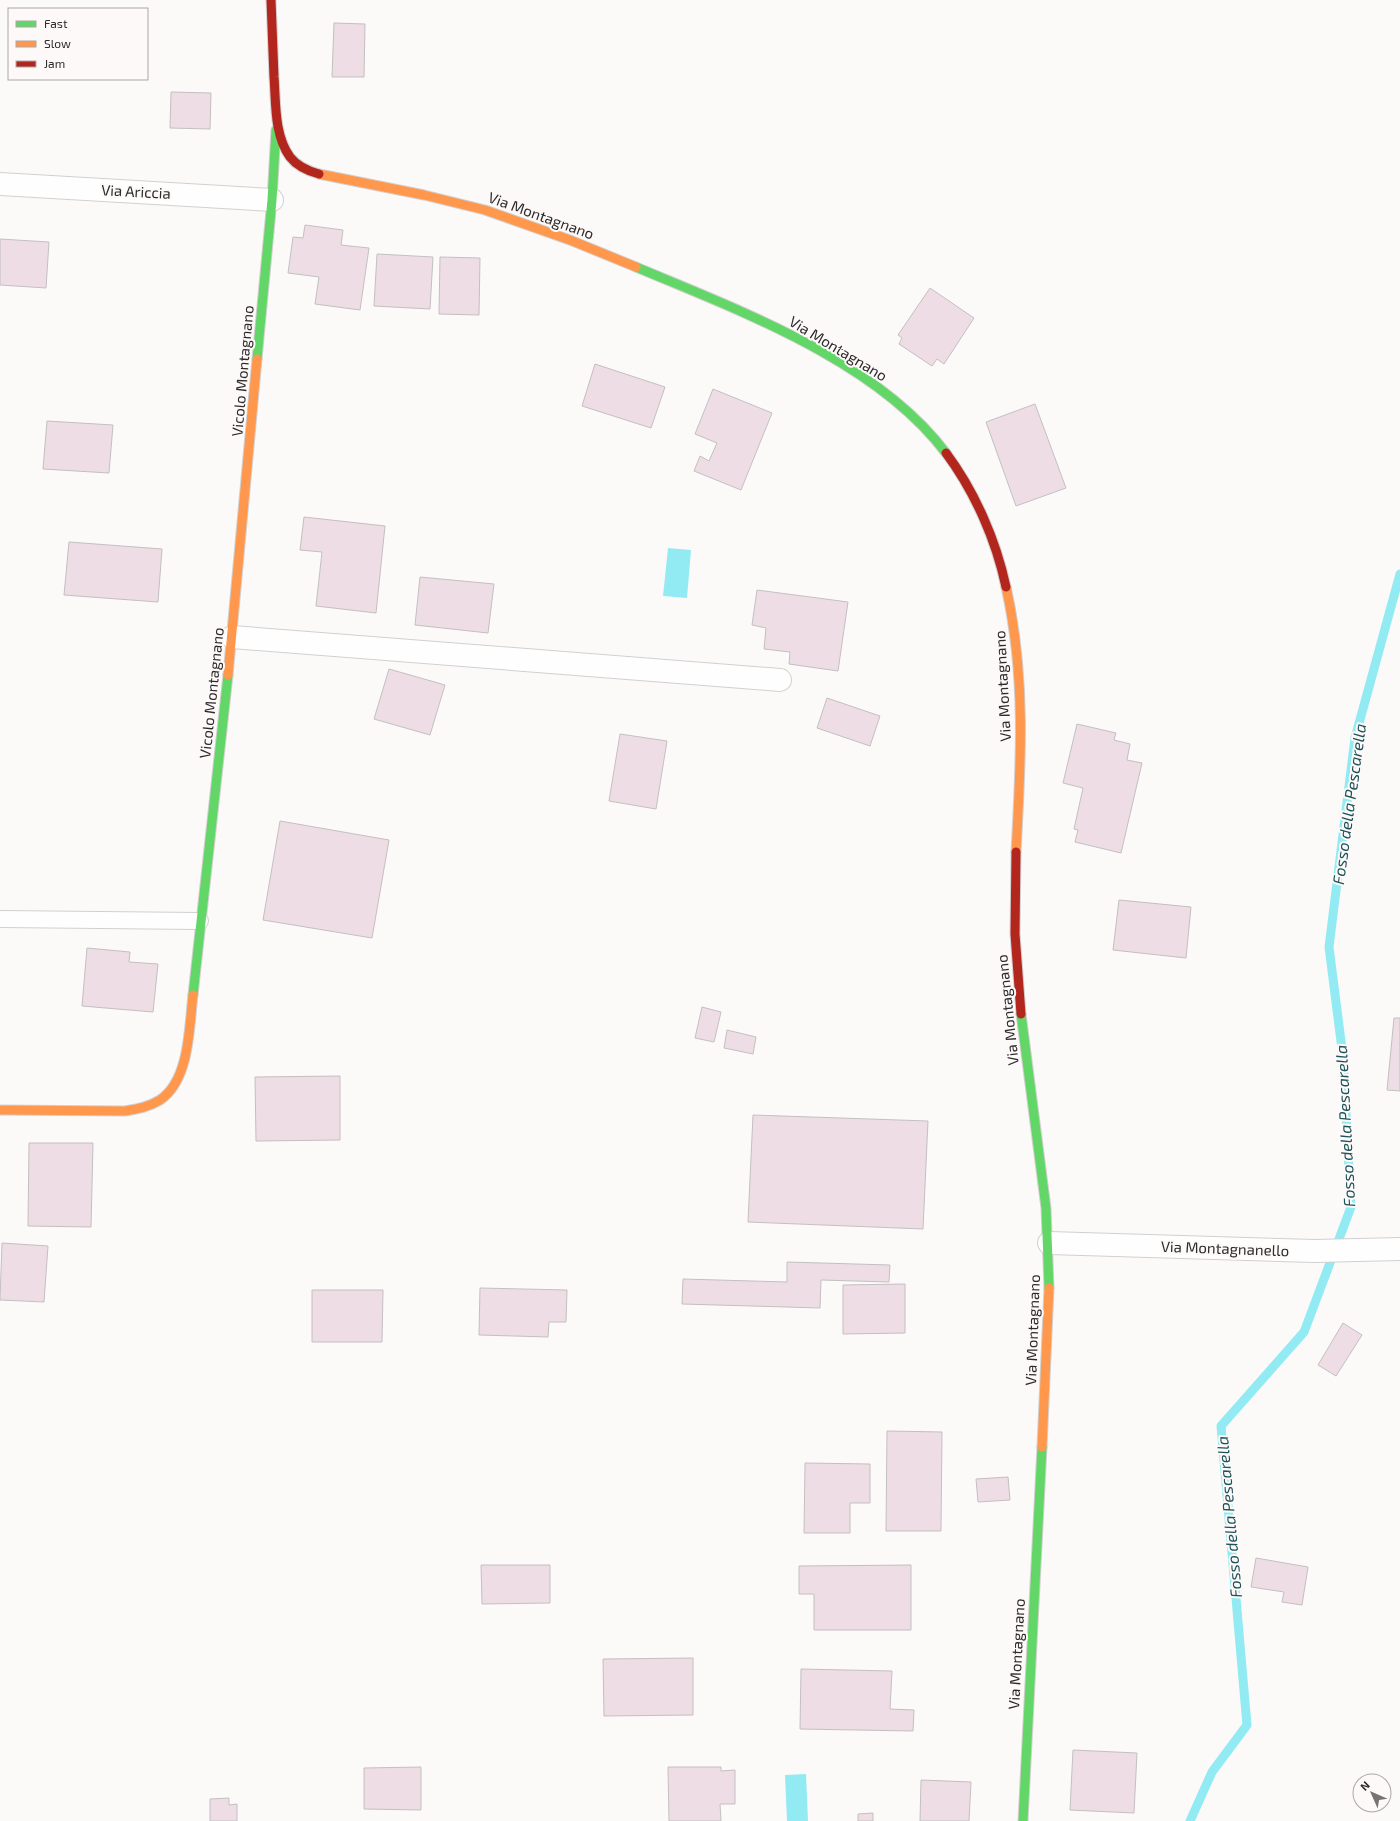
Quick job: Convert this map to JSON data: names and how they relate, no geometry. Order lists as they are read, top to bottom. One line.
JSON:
{"streets":{"street":["Via Ariccia","Via Montagnano","Vicolo Montagnano","Via Montagnanello"]},"crossings":[["Via Ariccia","Vicolo Montagnano"],["Via Montagnano","Vicolo Montagnano"],["Via Montagnano","Via Montagnanello"]],"water":["Fosso della Pescarella"],"legend":["Fast","Slow","Jam"],"north":"top left"}
